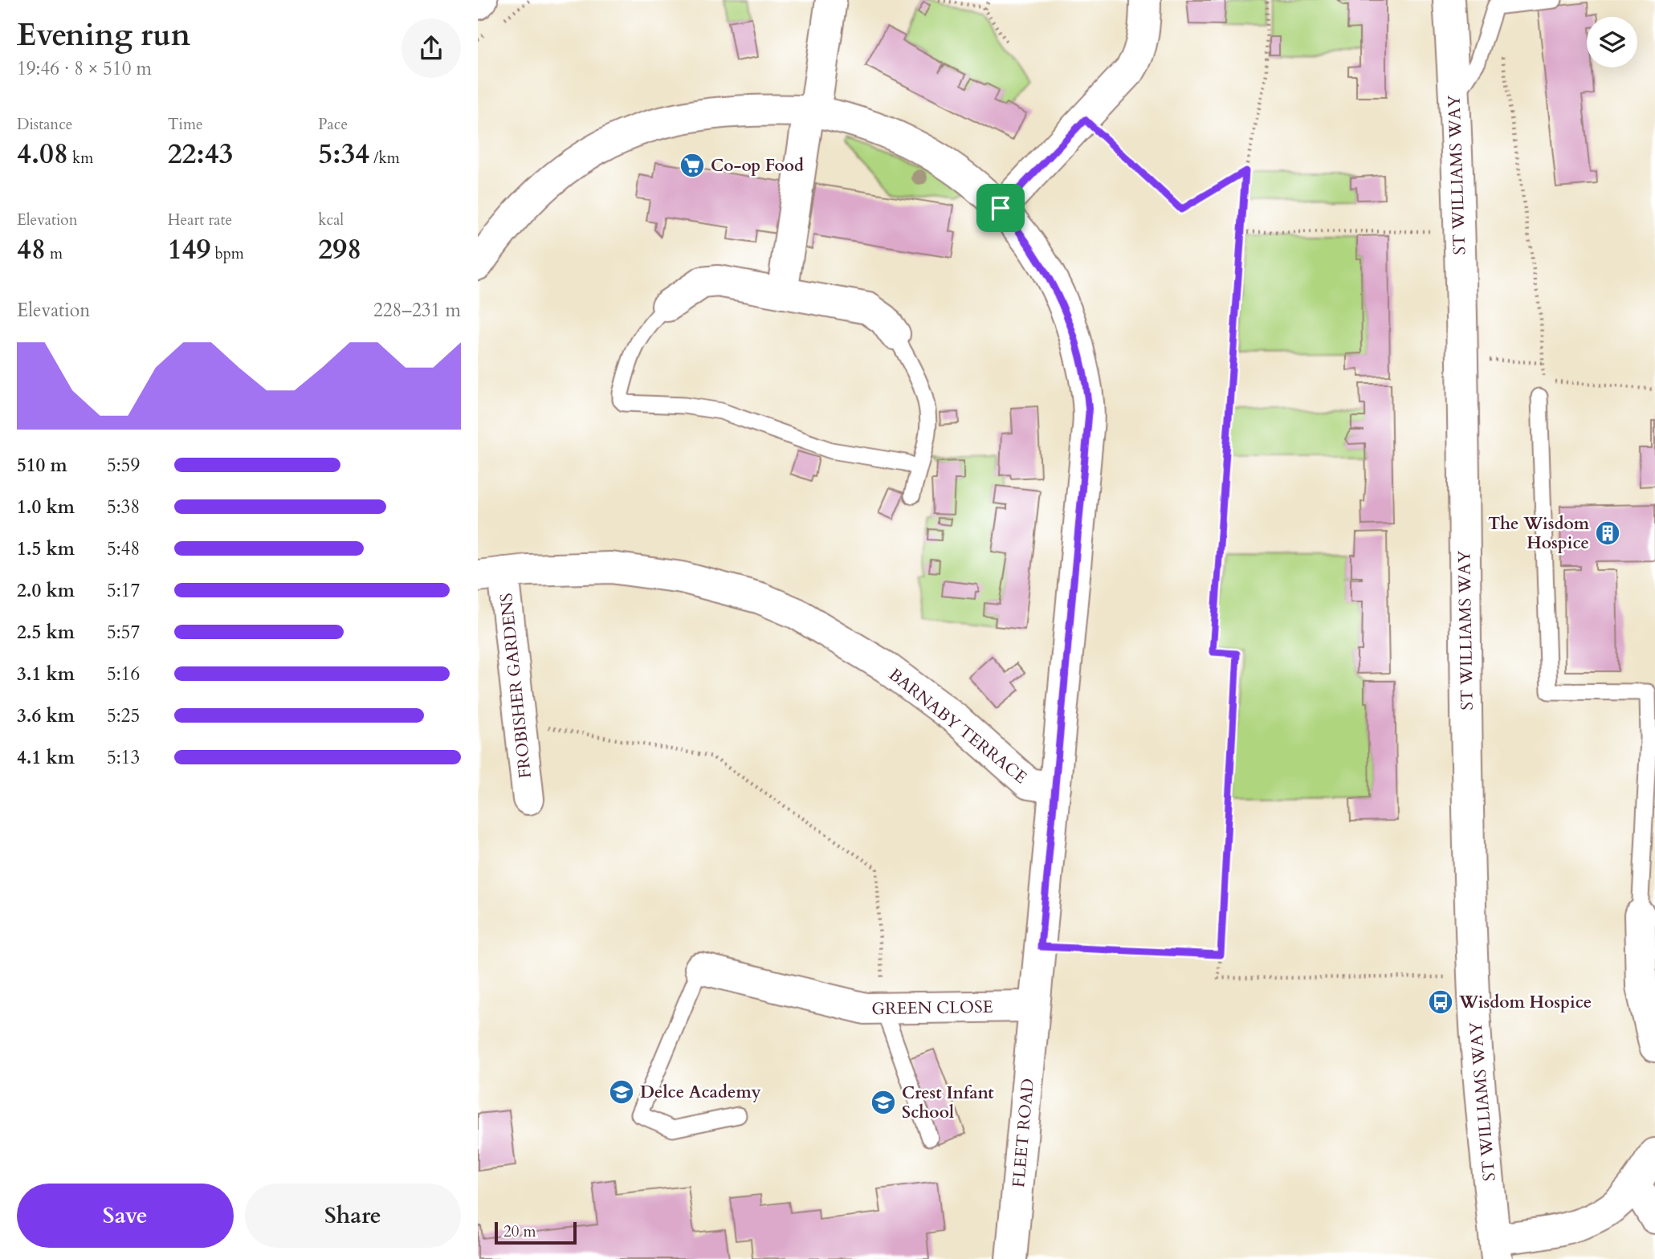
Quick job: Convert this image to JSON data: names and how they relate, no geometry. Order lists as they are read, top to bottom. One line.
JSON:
{"streets":{"street":["ST WILLIAMS WAY","FROBISHER GARDENS","BARNABY TERRACE","GREEN CLOSE","FLEET ROAD"]},"crossings":[["FROBISHER GARDENS","BARNABY TERRACE"],["BARNABY TERRACE","FLEET ROAD"],["GREEN CLOSE","FLEET ROAD"]],"places":{"supermarket":["Co-op Food"],"building":["The Wisdom Hospice"],"bus stop":["Wisdom Hospice"],"school or university":["Delce Academy","Crest Infant School"]},"scale_bar":"20 m","page":{"heading":["Evening run","19:46 · 8 × 510 m"],"stats":[["Distance","4.08 km"],["Time","22:43"],["Pace","5:34 /km"],["Elevation","48 m"],["Heart rate","149 bpm"],["kcal","298"]],"chart":["Elevation","228–231 m"],"list":[{"name":"510 m","note":"5:59"},{"name":"1.0 km","note":"5:38"},{"name":"1.5 km","note":"5:48"},{"name":"2.0 km","note":"5:17"},{"name":"2.5 km","note":"5:57"},{"name":"3.1 km","note":"5:16"},{"name":"3.6 km","note":"5:25"},{"name":"4.1 km","note":"5:13"}],"buttons":["Save","Share"],"scale":"20 m"}}
